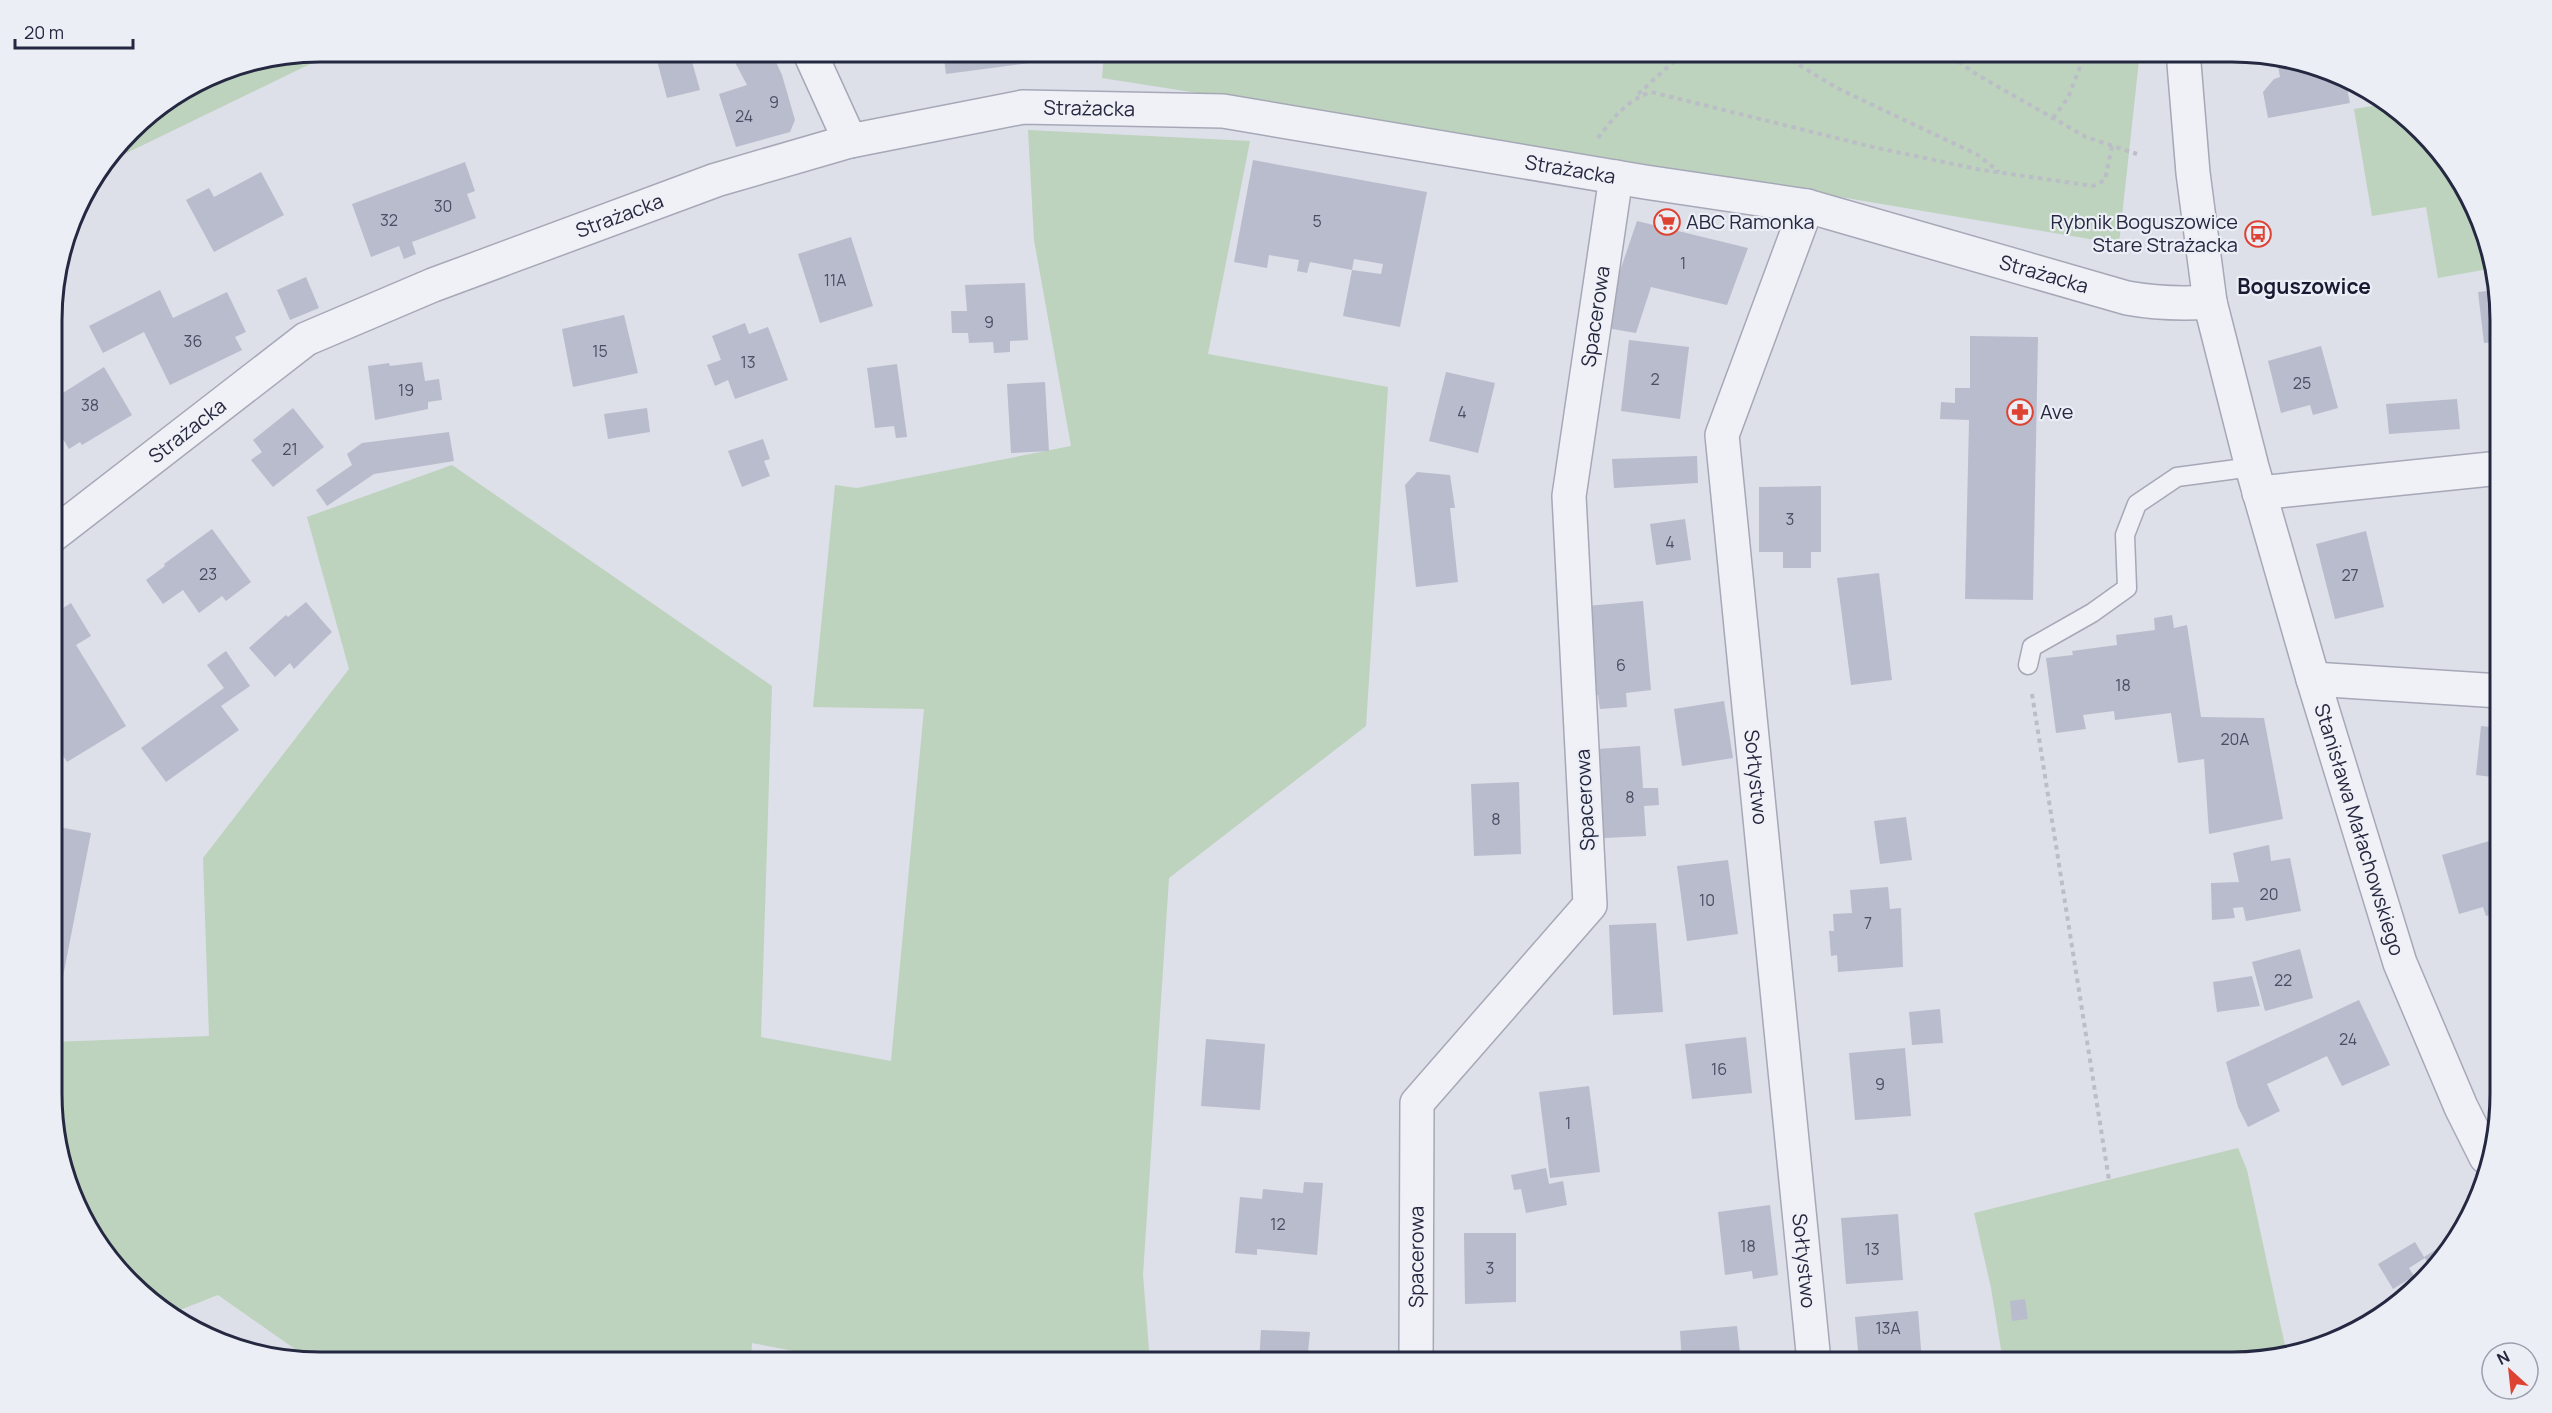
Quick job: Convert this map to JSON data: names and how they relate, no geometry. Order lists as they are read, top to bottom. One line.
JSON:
{"streets":{"street":["Strażacka","Spacerowa","Sołtystwo","Stanisława Małachowskiego"]},"crossings":[["Strażacka","Spacerowa"],["Strażacka","Sołtystwo"],["Strażacka","Stanisława Małachowskiego"]],"districts":["Boguszowice"],"places":{"supermarket":["ABC Ramonka"],"bus stop":["Rybnik Boguszowice Stare Strażacka"],"pharmacy":["Ave"]},"house_numbers":["9","24","30","32","5","1","11A","9","36","15","13","2","25","19","38","4","21","3","4","23","27","6","18","20A","8","8","20","10","7","22","24","16","9","1","12","18","13","3","13A"],"scale_bar":"20 m","north":"top left"}
